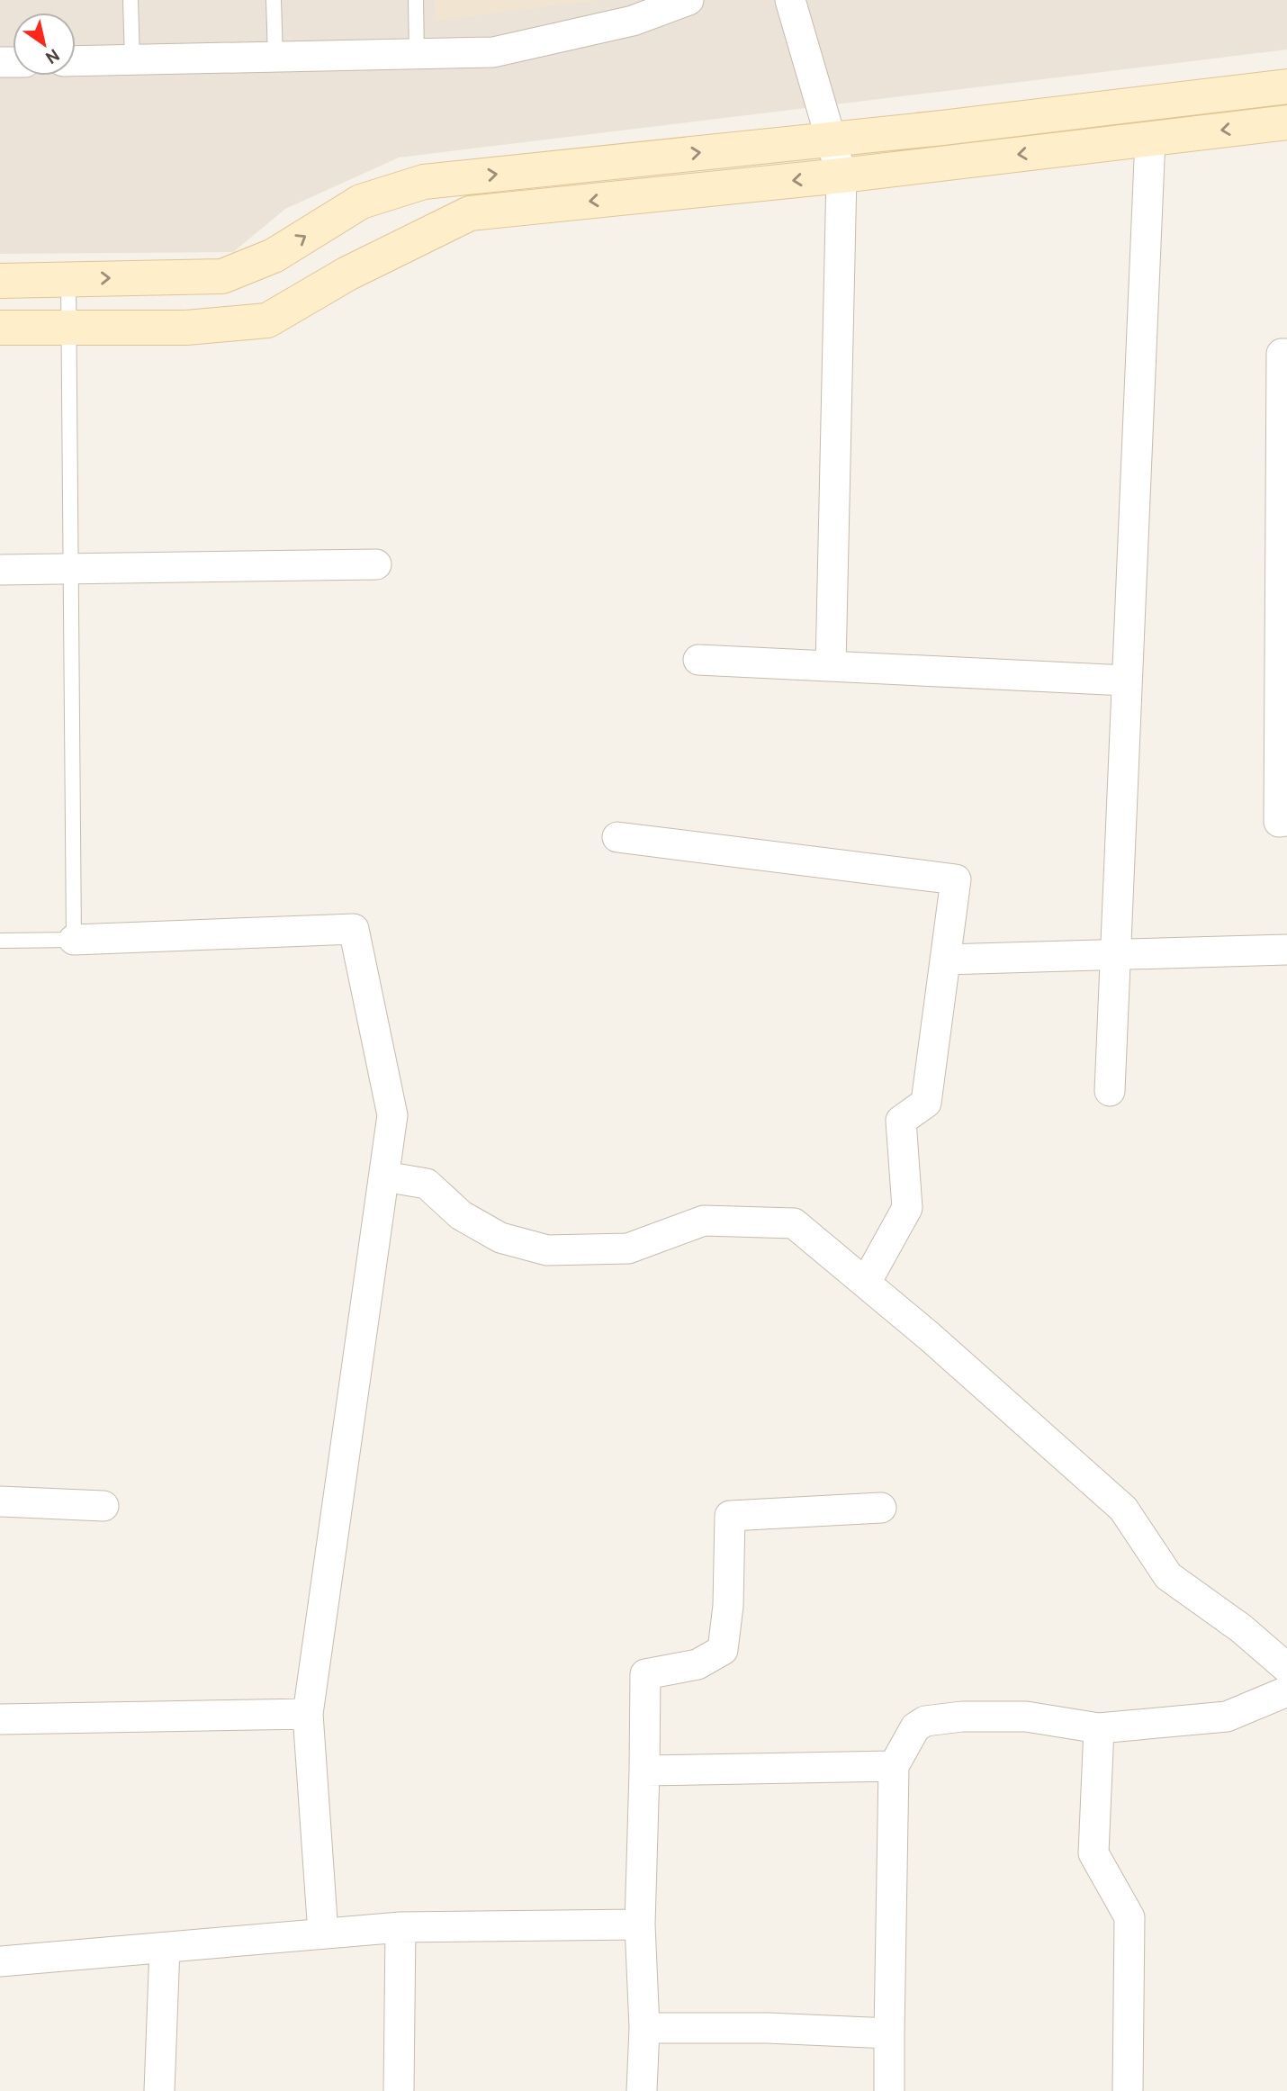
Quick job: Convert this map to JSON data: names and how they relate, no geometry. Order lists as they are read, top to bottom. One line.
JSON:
{"north":"bottom right"}
